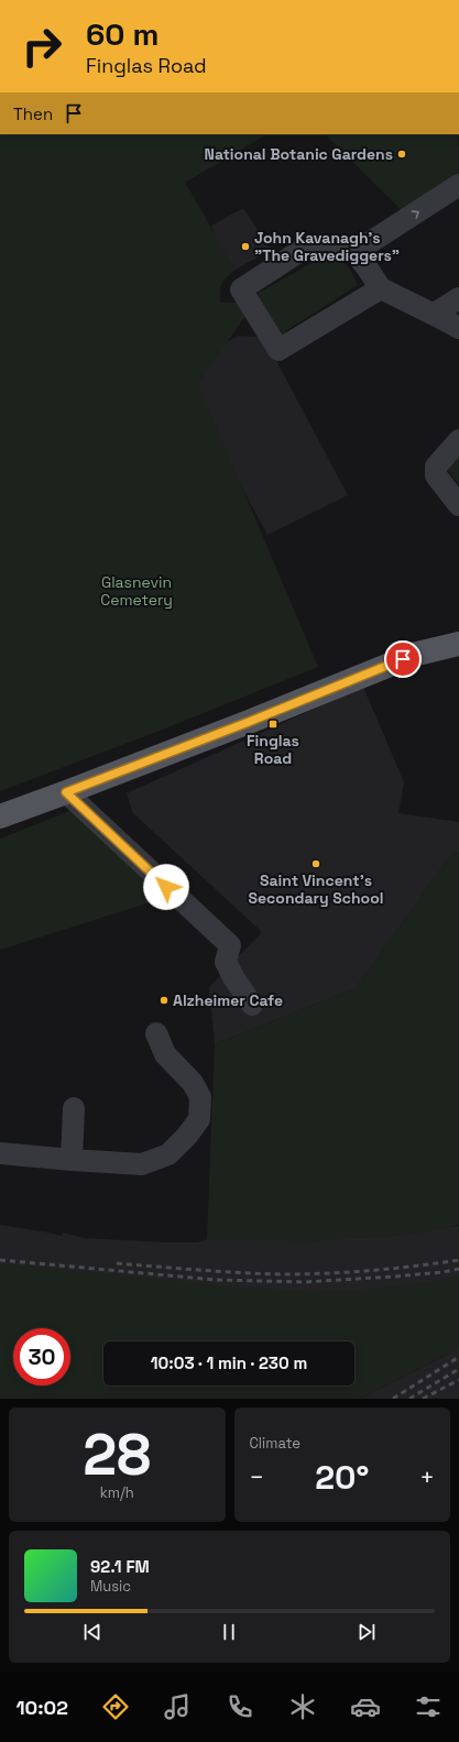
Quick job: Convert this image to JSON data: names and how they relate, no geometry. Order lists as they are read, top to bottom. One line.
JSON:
{"parks":["Glasnevin Cemetery"],"places":{"other":["National Botanic Gardens","John Kavanagh’s \"The Gravediggers\"","Saint Vincent's Secondary School","Alzheimer Cafe"],"transit":["Finglas Road"]},"page":{"turn":["60 m","Finglas Road"],"then":"Then","limit":"30","trip":"10:03 · 1 min · 230 m","tile":[["28","km/h"],"Climate"],"heat":["−","20°","+"],"song":["92.1 FM","Music"],"tabs":"10:02"}}
